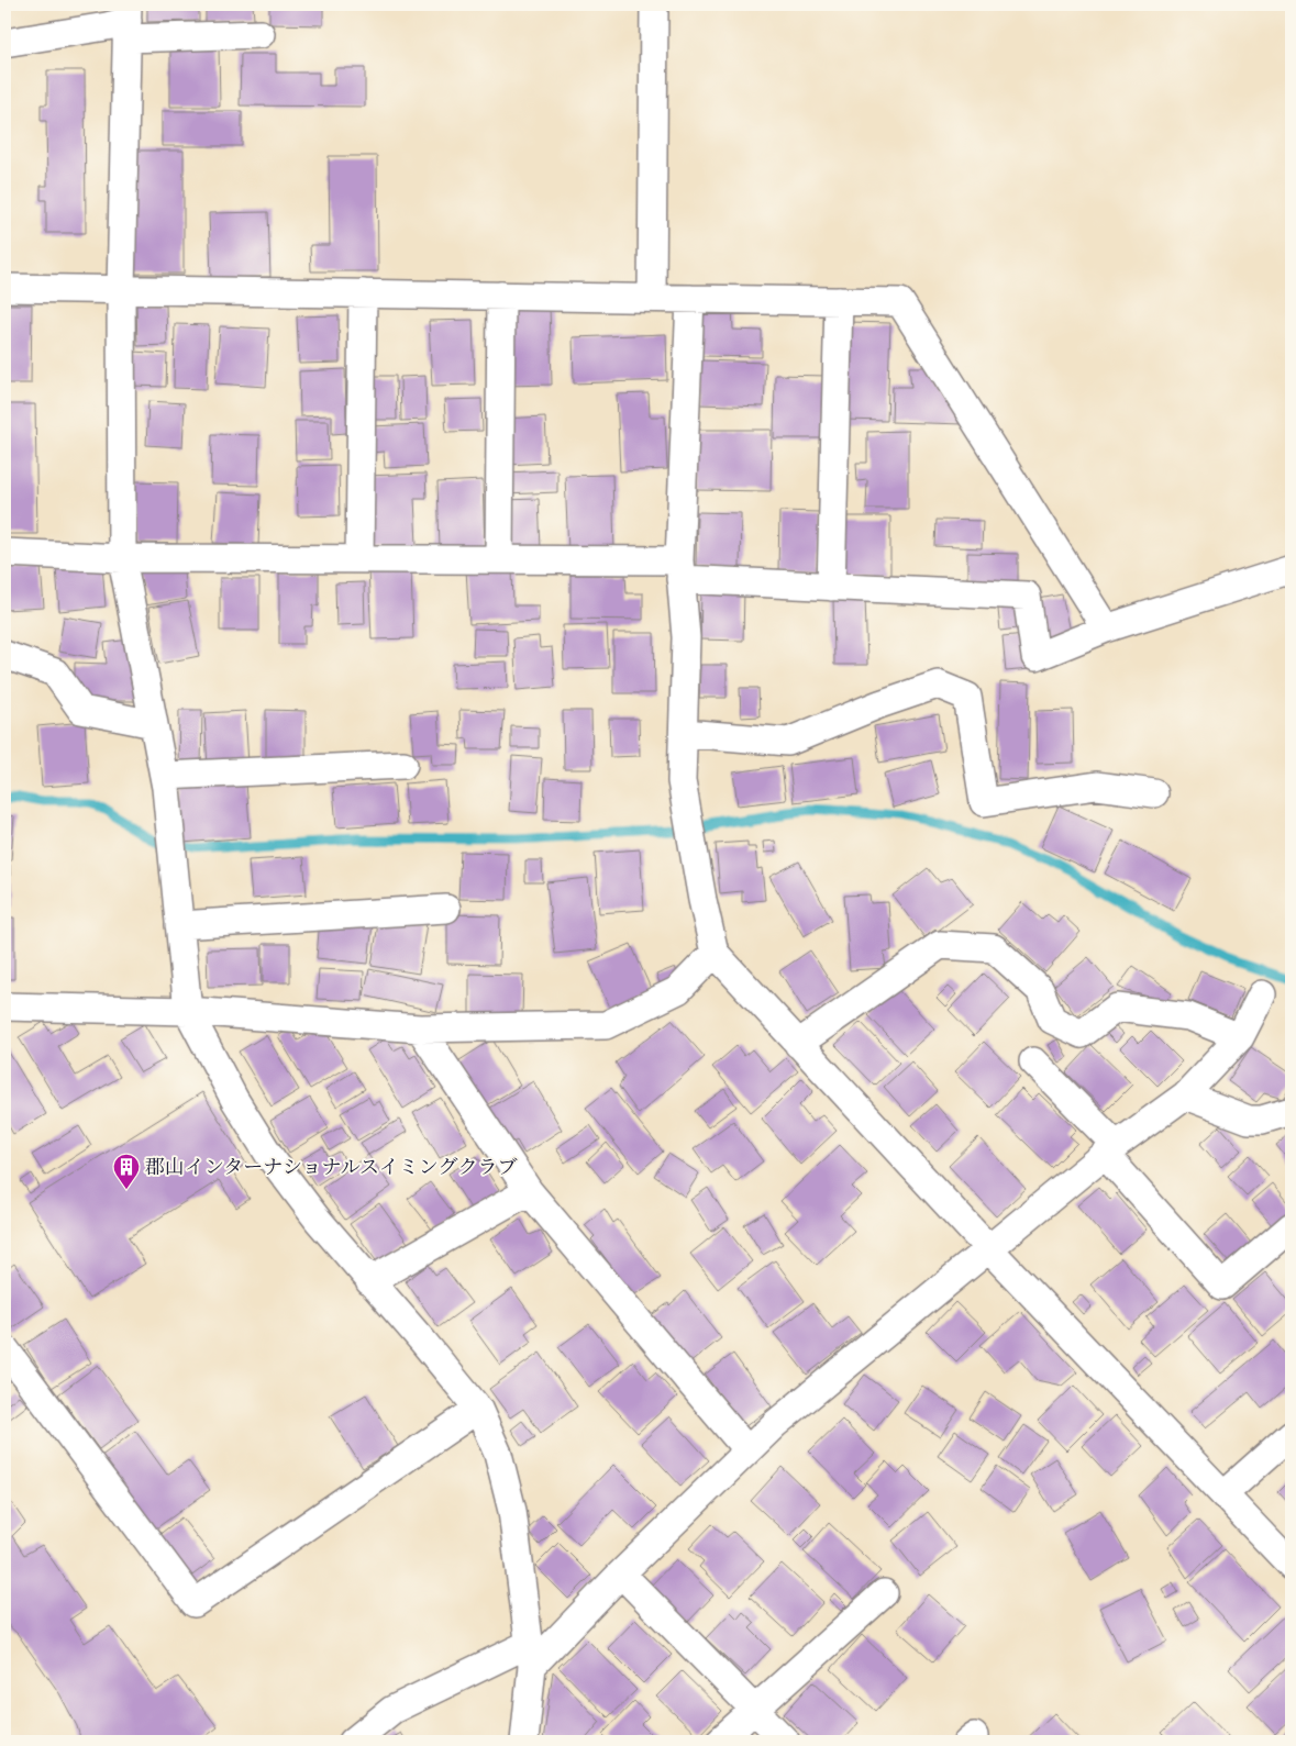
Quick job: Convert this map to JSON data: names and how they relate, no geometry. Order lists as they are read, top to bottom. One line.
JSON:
{"places":{"building":["郡山インターナショナルスイミングクラブ"]}}
